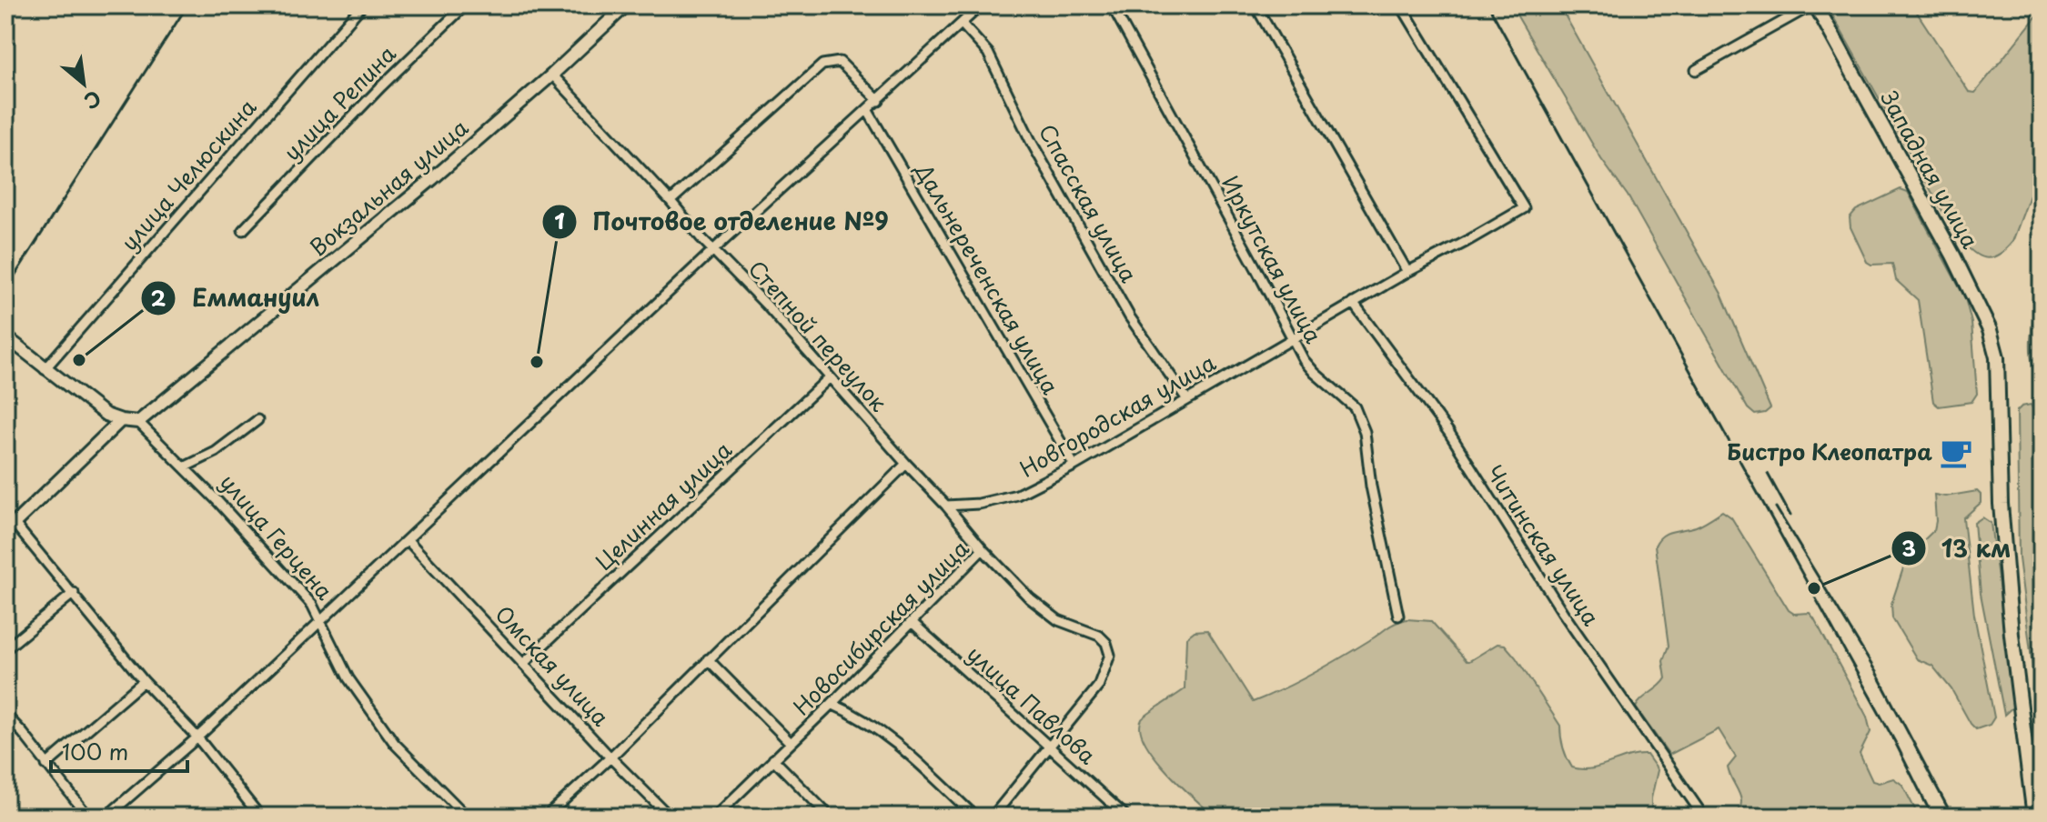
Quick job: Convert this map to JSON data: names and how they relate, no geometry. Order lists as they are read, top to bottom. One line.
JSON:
{"streets":{"main road":["Западная улица","Вокзальная улица"],"street":["улица Репина","улица Челюскина","Спасская улица","Иркутская улица","Дальнереченская улица","Степной переулок","Новгородская улица","Целинная улица","улица Герцена","Читинская улица","Новосибирская улица","Омская улица","улица Павлова"]},"crossings":[["Вокзальная улица","Степной переулок"],["Вокзальная улица","улица Герцена"],["Спасская улица","Новгородская улица"],["Иркутская улица","Новгородская улица"],["Дальнереченская улица","Новгородская улица"],["Степной переулок","Целинная улица"],["Новгородская улица","Читинская улица"],["Целинная улица","Омская улица"],["Новосибирская улица","улица Павлова"]],"places":{"other":["Еммануил","Почтовое отделение №9","13 км"],"cafe":["Бистро Клеопатра"]},"scale_bar":"100 m","north":"bottom right"}
